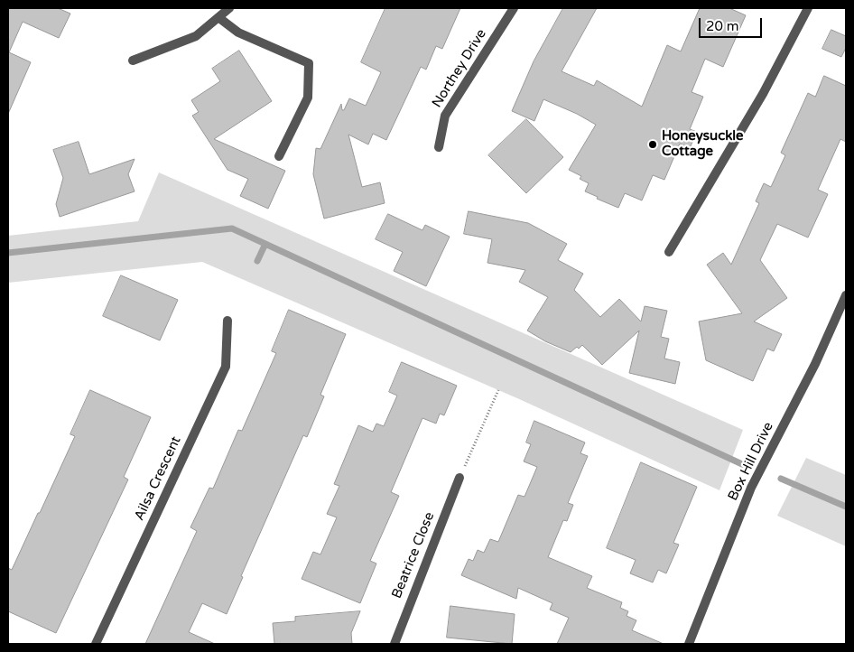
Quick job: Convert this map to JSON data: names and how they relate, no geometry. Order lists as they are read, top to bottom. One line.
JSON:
{"streets":{"street":["Northey Drive","Box Hill Drive","Ailsa Crescent","Beatrice Close"]},"places":["Honeysuckle Cottage"],"scale_bar":"20 m"}
